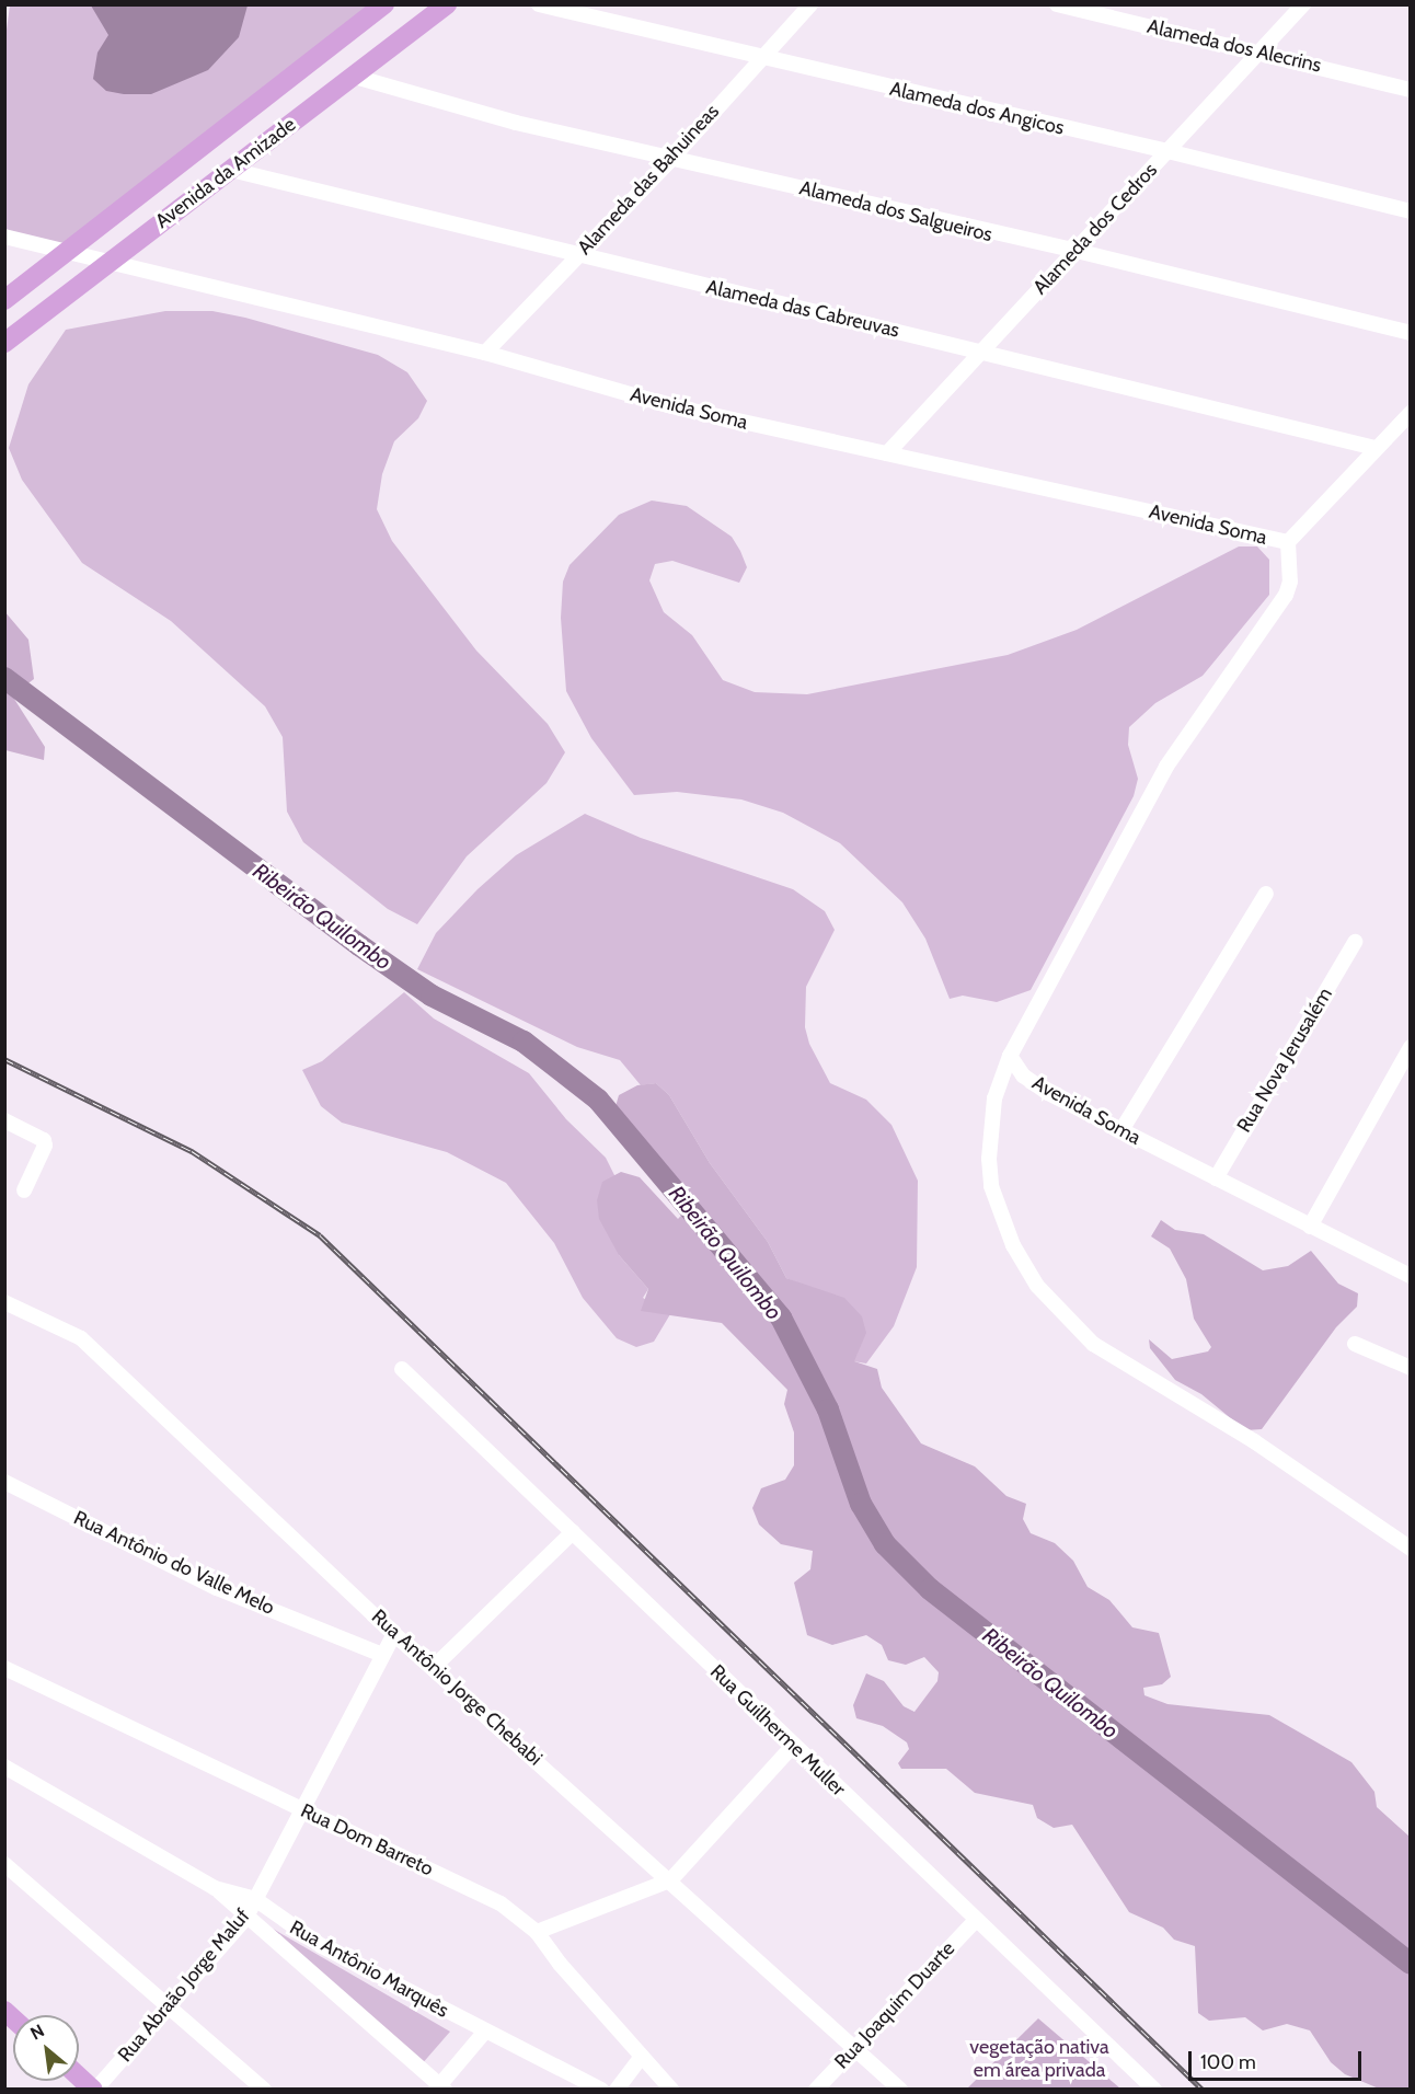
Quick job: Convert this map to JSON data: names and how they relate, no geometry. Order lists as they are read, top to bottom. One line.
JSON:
{"streets":{"main road":["Avenida da Amizade"],"street":["Alameda dos Alecrins","Alameda dos Angicos","Alameda das Bahuineas","Alameda dos Salgueiros","Alameda dos Cedros","Alameda das Cabreuvas","Avenida Soma","Rua Nova Jerusalém","Rua Antônio do Valle Melo","Rua Antônio Jorge Chebabi","Rua Guilherme Muller","Rua Dom Barreto","Rua Antônio Marquês","Rua Abraão Jorge Maluf","Rua Joaquim Duarte"]},"crossings":[["Alameda dos Alecrins","Alameda dos Cedros"],["Alameda dos Angicos","Alameda das Bahuineas"],["Alameda dos Angicos","Alameda dos Cedros"],["Avenida da Amizade","Alameda dos Salgueiros"],["Avenida da Amizade","Alameda das Cabreuvas"],["Avenida da Amizade","Avenida Soma"],["Alameda das Bahuineas","Alameda dos Salgueiros"],["Alameda das Bahuineas","Alameda das Cabreuvas"],["Alameda das Bahuineas","Avenida Soma"],["Alameda dos Salgueiros","Alameda dos Cedros"],["Alameda dos Cedros","Alameda das Cabreuvas"],["Alameda dos Cedros","Avenida Soma"],["Avenida Soma","Rua Nova Jerusalém"],["Rua Antônio do Valle Melo","Rua Abraão Jorge Maluf"],["Rua Antônio Jorge Chebabi","Rua Abraão Jorge Maluf"],["Rua Antônio Jorge Chebabi","Rua Joaquim Duarte"],["Rua Guilherme Muller","Rua Joaquim Duarte"],["Rua Dom Barreto","Rua Abraão Jorge Maluf"],["Rua Antônio Marquês","Rua Abraão Jorge Maluf"]],"water":["Ribeirão Quilombo"],"parks":["vegetação nativa em área privada"],"scale_bar":"100 m","north":"top left"}
